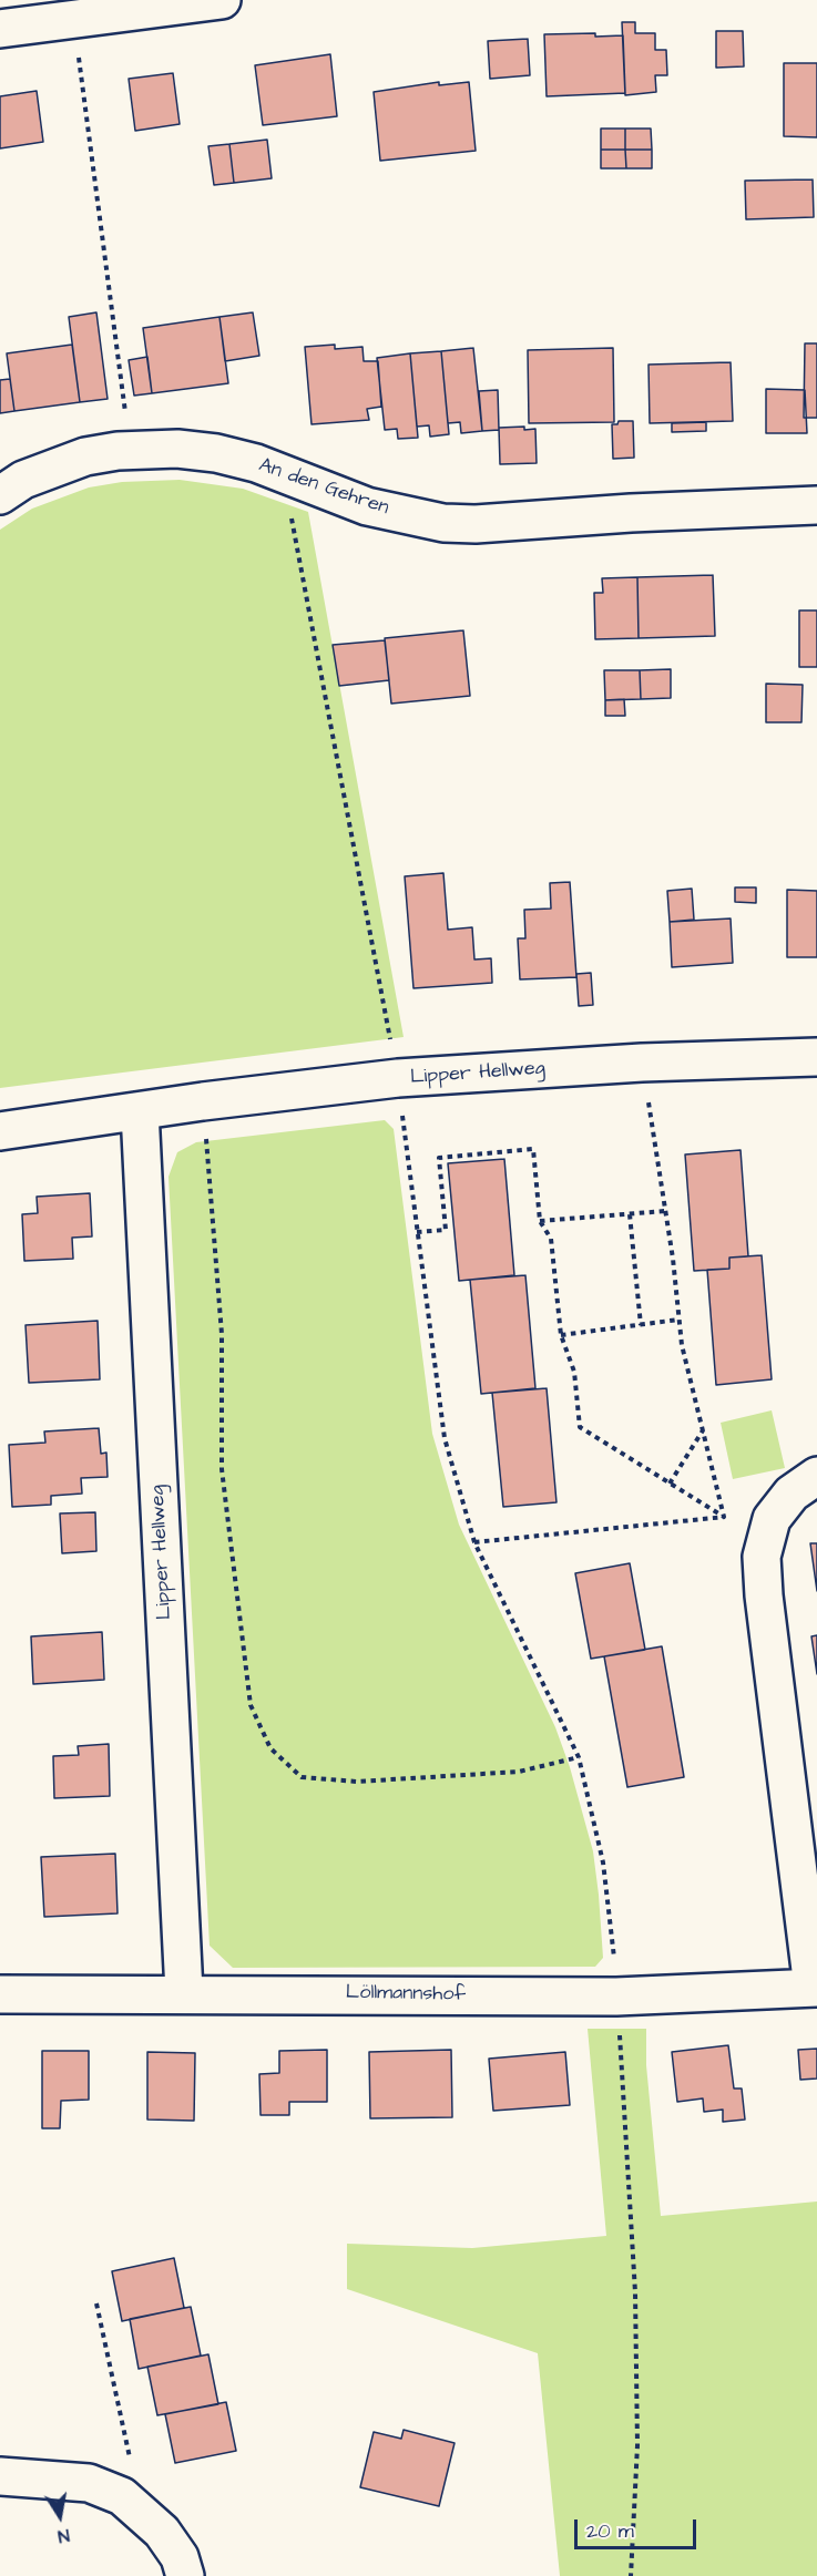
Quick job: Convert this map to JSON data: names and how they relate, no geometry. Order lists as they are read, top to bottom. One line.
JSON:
{"streets":{"street":["An den Gehren","Lipper Hellweg","Löllmannshof"]},"crossings":[["Lipper Hellweg","Löllmannshof"]],"scale_bar":"20 m","north":"bottom"}
